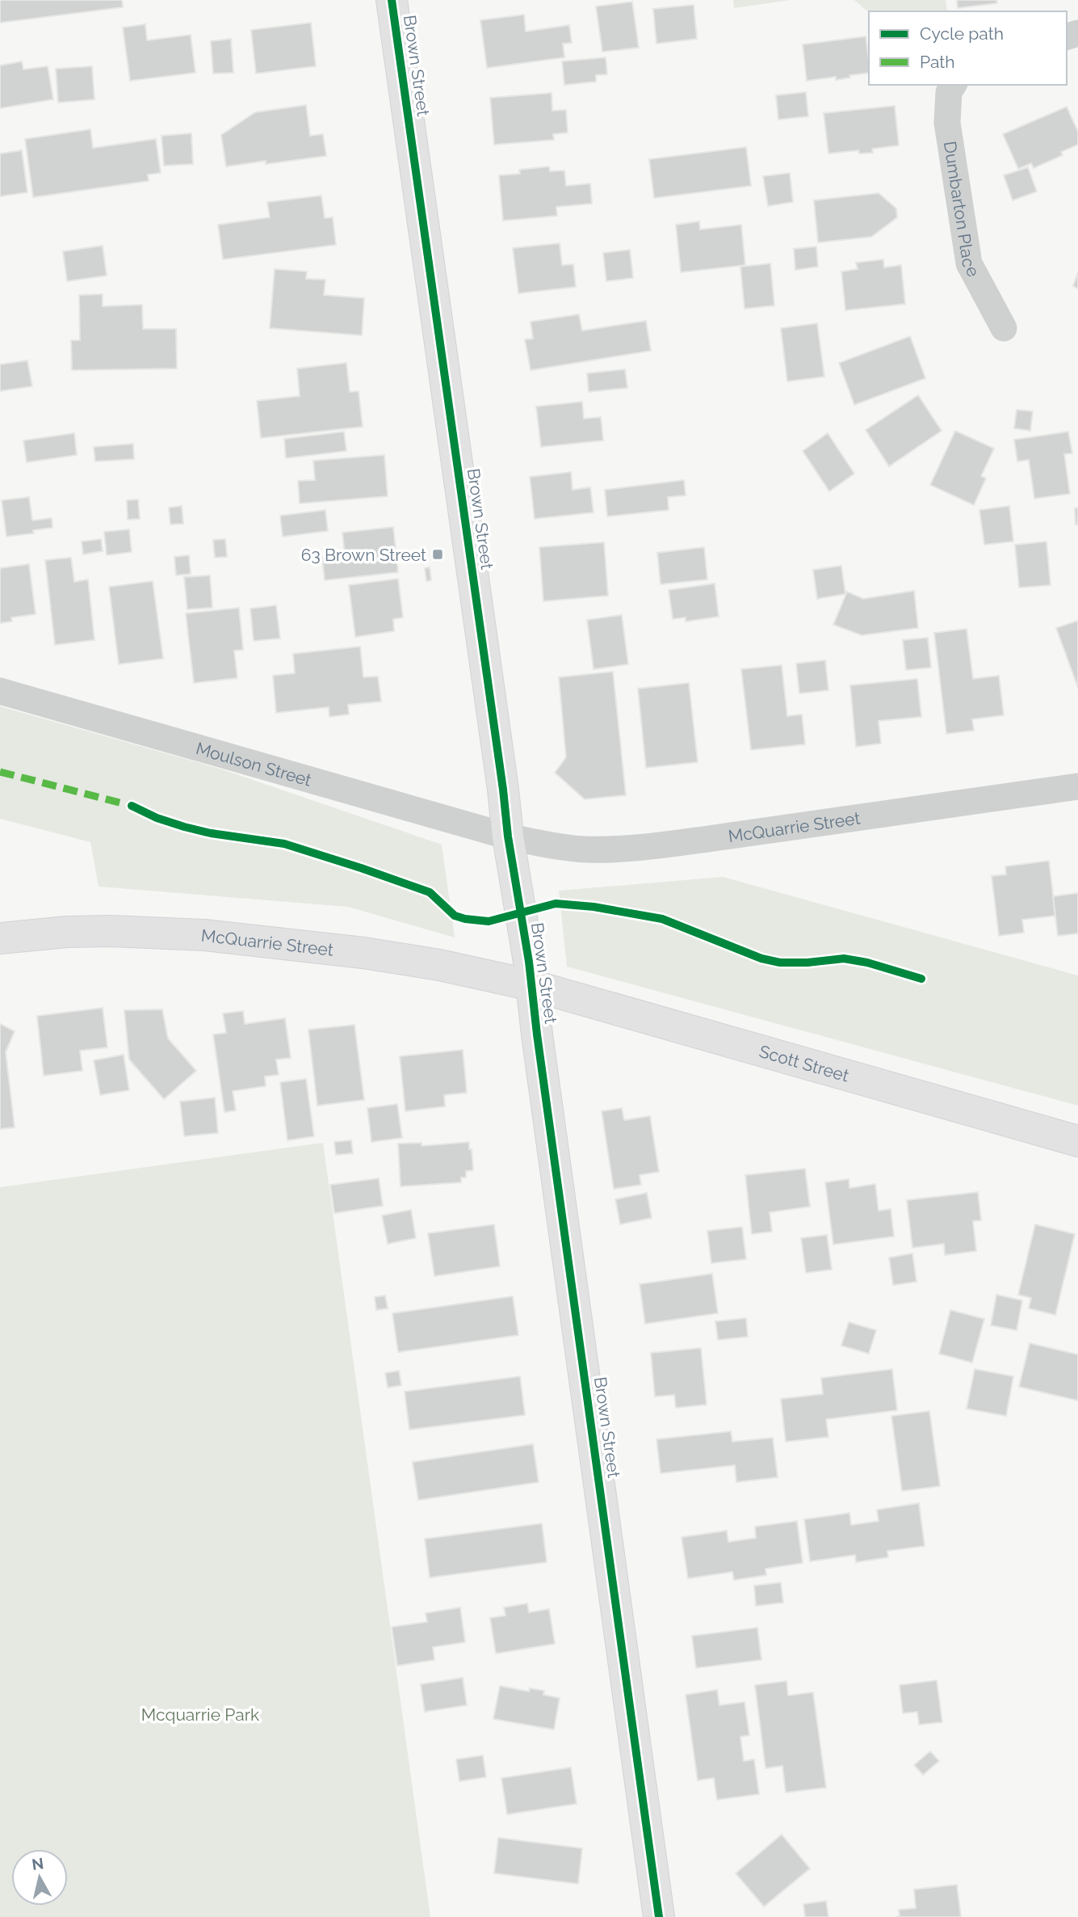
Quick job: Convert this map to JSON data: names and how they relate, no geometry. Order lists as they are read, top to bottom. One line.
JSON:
{"streets":{"street":["Brown Street","Dumbarton Place","Moulson Street","McQuarrie Street","Scott Street"]},"crossings":[["Brown Street","Moulson Street"],["Brown Street","McQuarrie Street"],["Brown Street","Scott Street"],["Moulson Street","McQuarrie Street"],["McQuarrie Street","Scott Street"]],"parks":["Mcquarrie Park"],"places":{"transit":["63 Brown Street"]},"legend":["Cycle path","Path"],"north":"top"}
